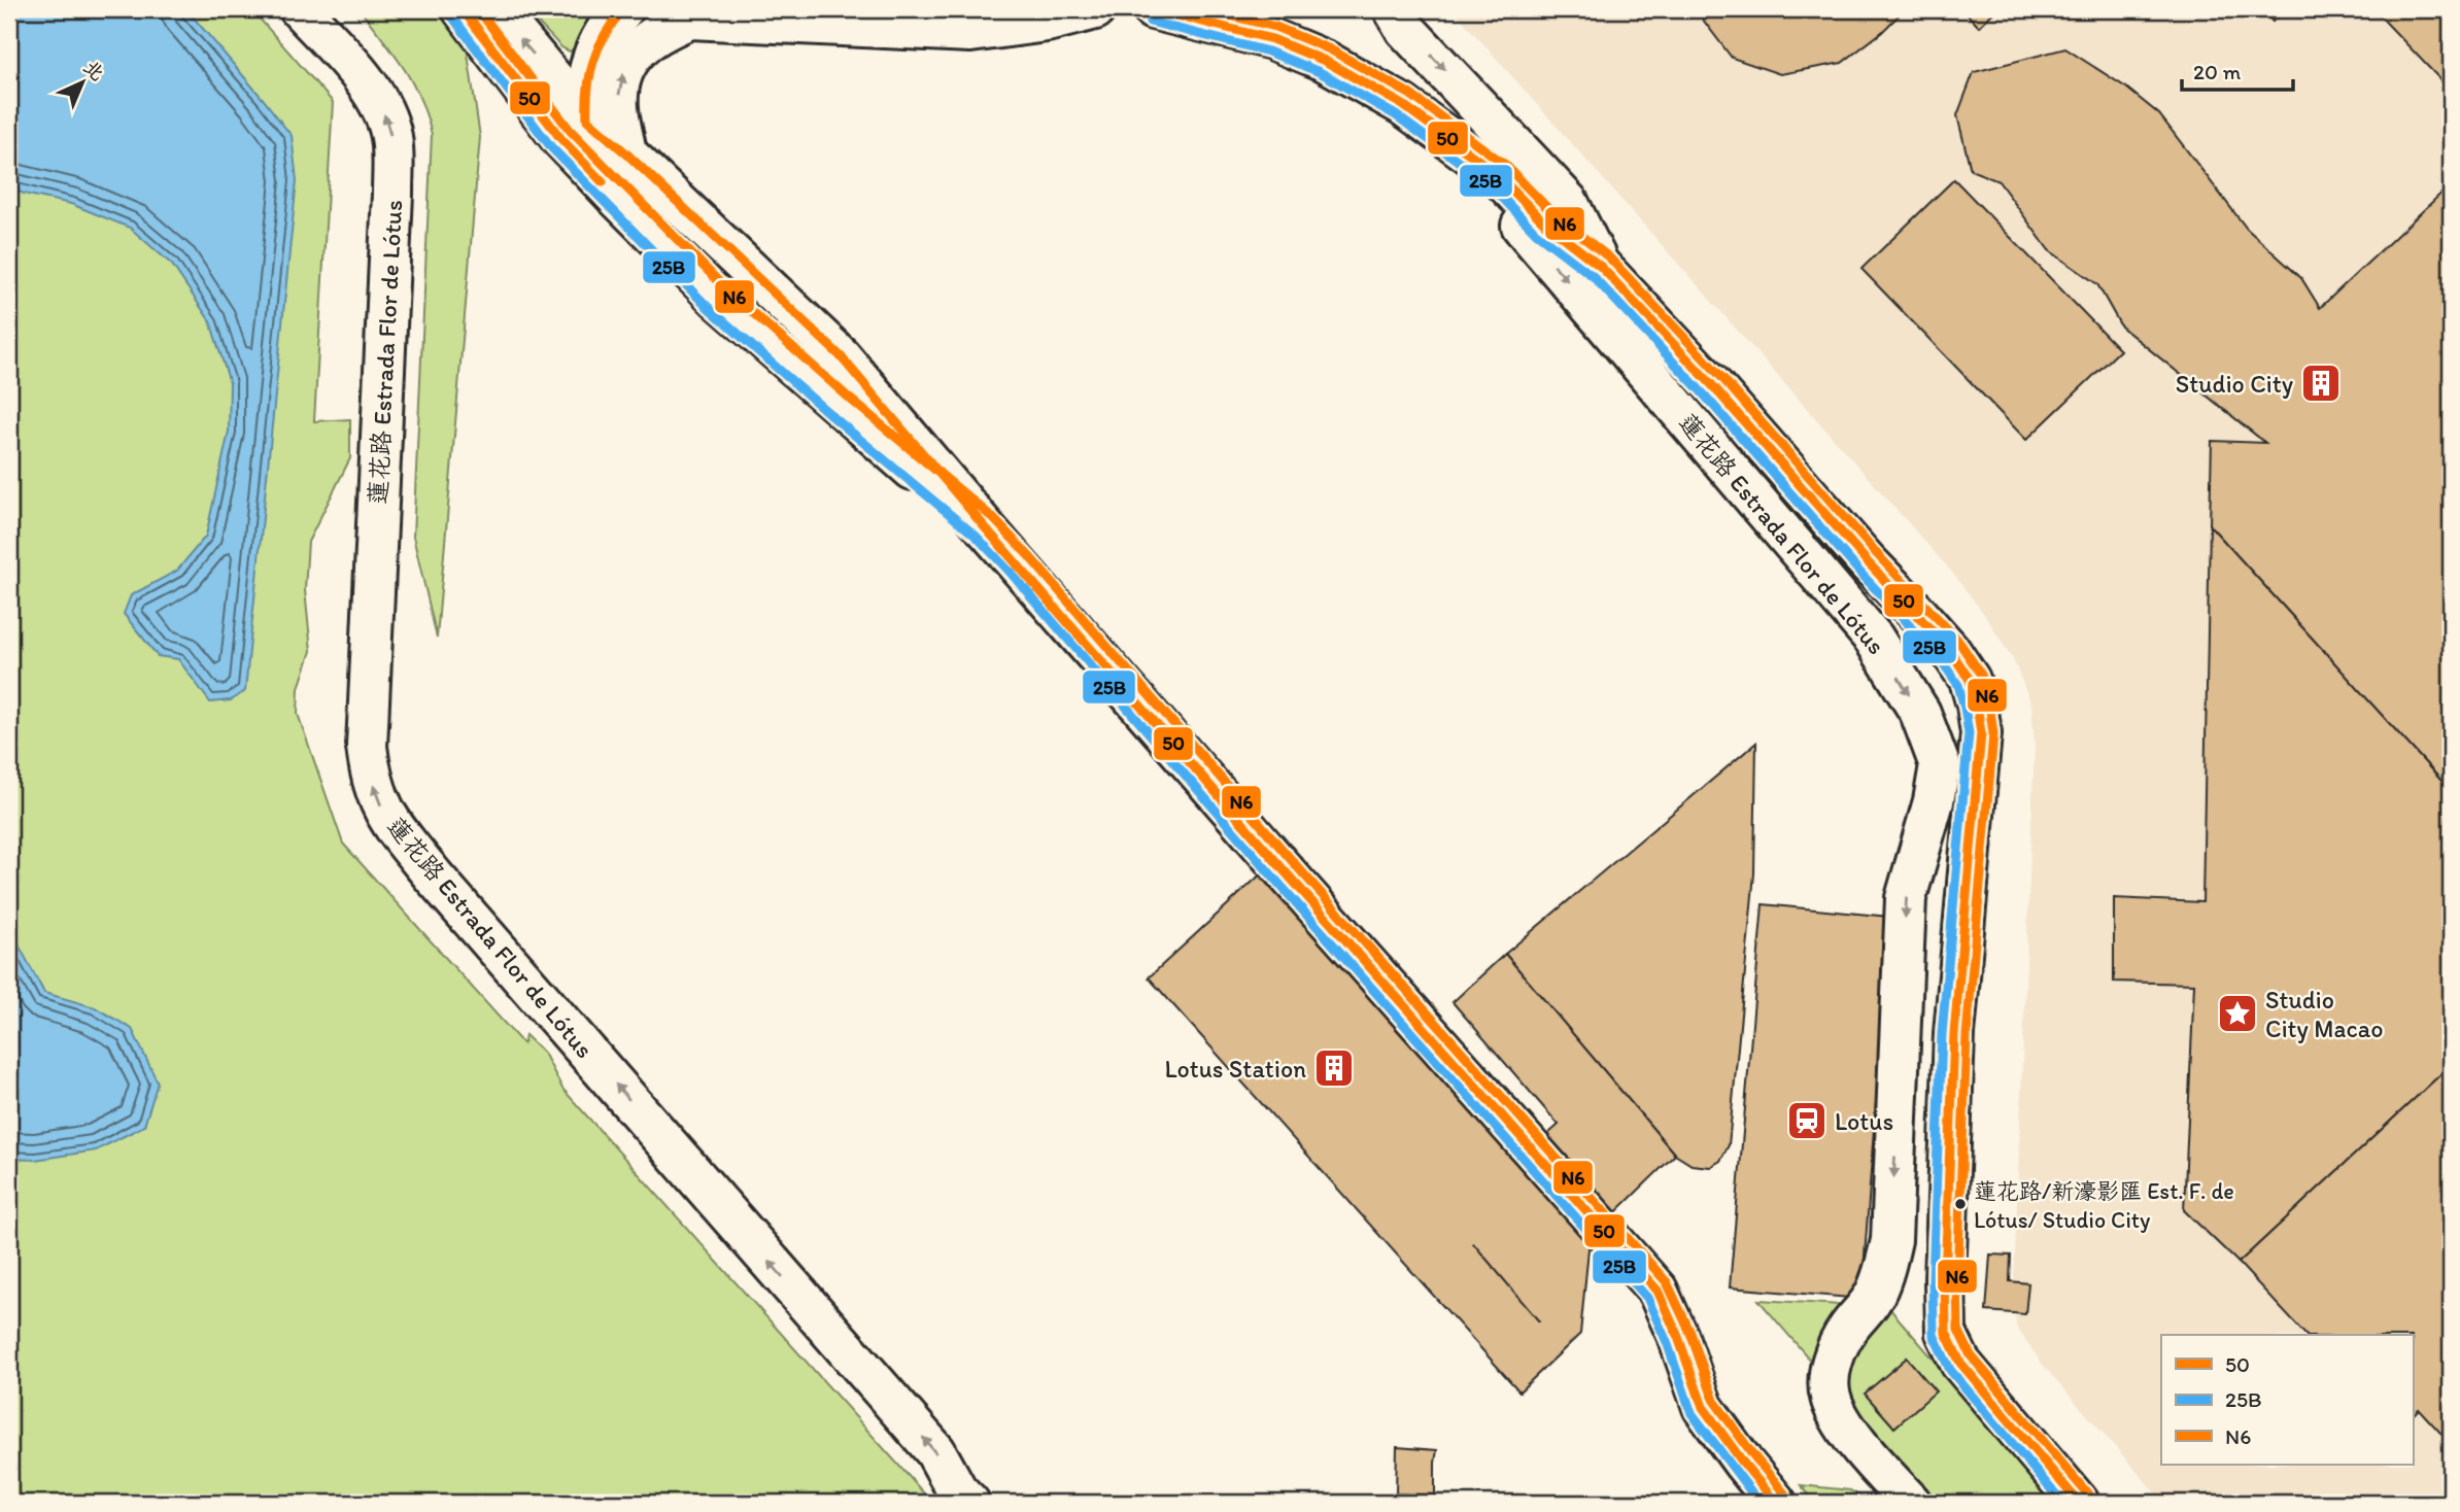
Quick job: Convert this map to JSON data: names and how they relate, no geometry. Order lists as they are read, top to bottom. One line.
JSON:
{"streets":{"main road":["蓮花路 Estrada Flor de Lótus"]},"places":{"building":["Studio City","Lotus Station"],"place":["Studio City Macao"],"station":["Lotus"],"other":["蓮花路/新濠影匯 Est. F. de Lótus/ Studio City"]},"lines":["transit line 50","transit line N6","transit line 25B"],"legend":["50","25B","N6"],"scale_bar":"20 m","north":"top right"}
